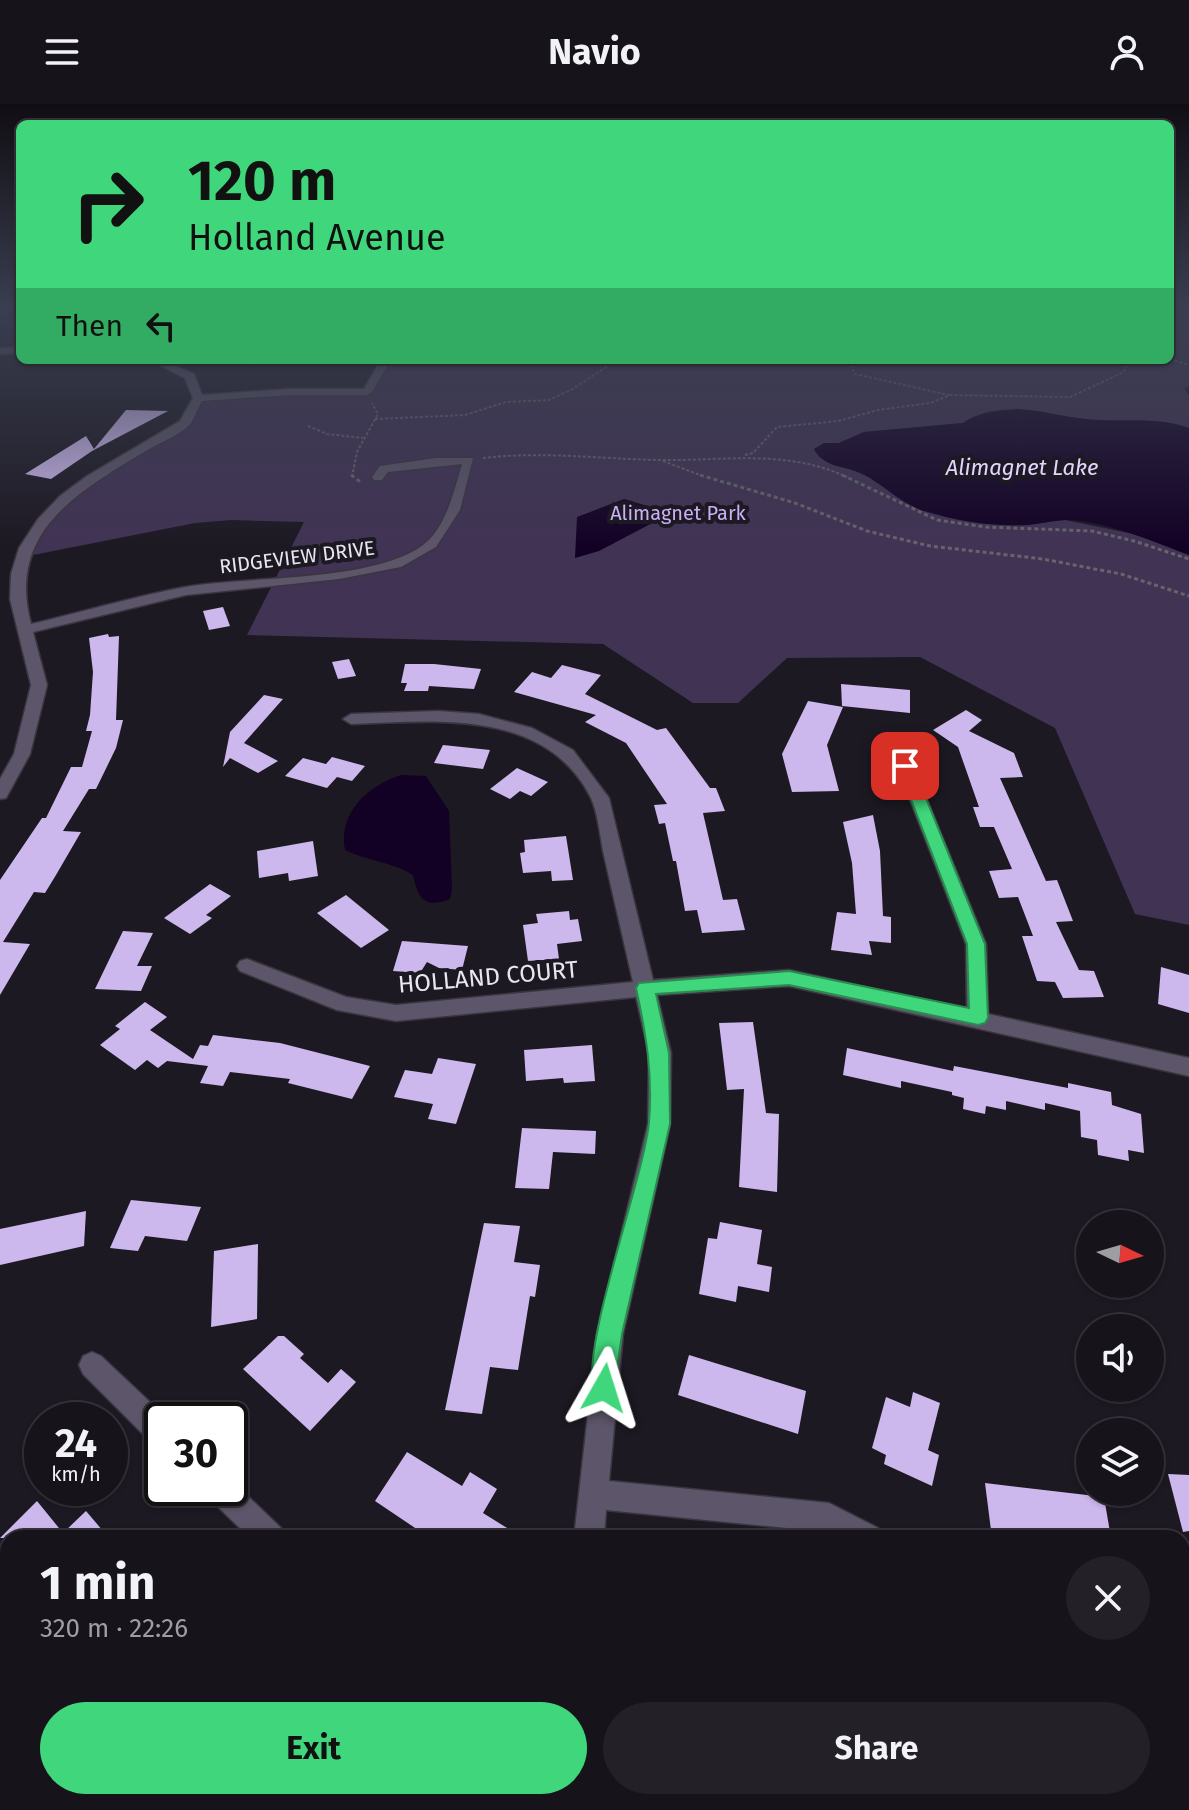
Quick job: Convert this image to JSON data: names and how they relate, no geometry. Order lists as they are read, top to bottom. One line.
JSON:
{"streets":{"street":["RIDGEVIEW DRIVE","HOLLAND COURT"]},"water":["Alimagnet Lake"],"parks":["Alimagnet Park"],"north":"right","page":{"header":"Navio","turn":["120 m","Holland Avenue"],"then":"Then","speed":"24 km/h","limit":"30","heading":["1 min","320 m · 22:26"],"buttons":["Exit","Share"]}}
